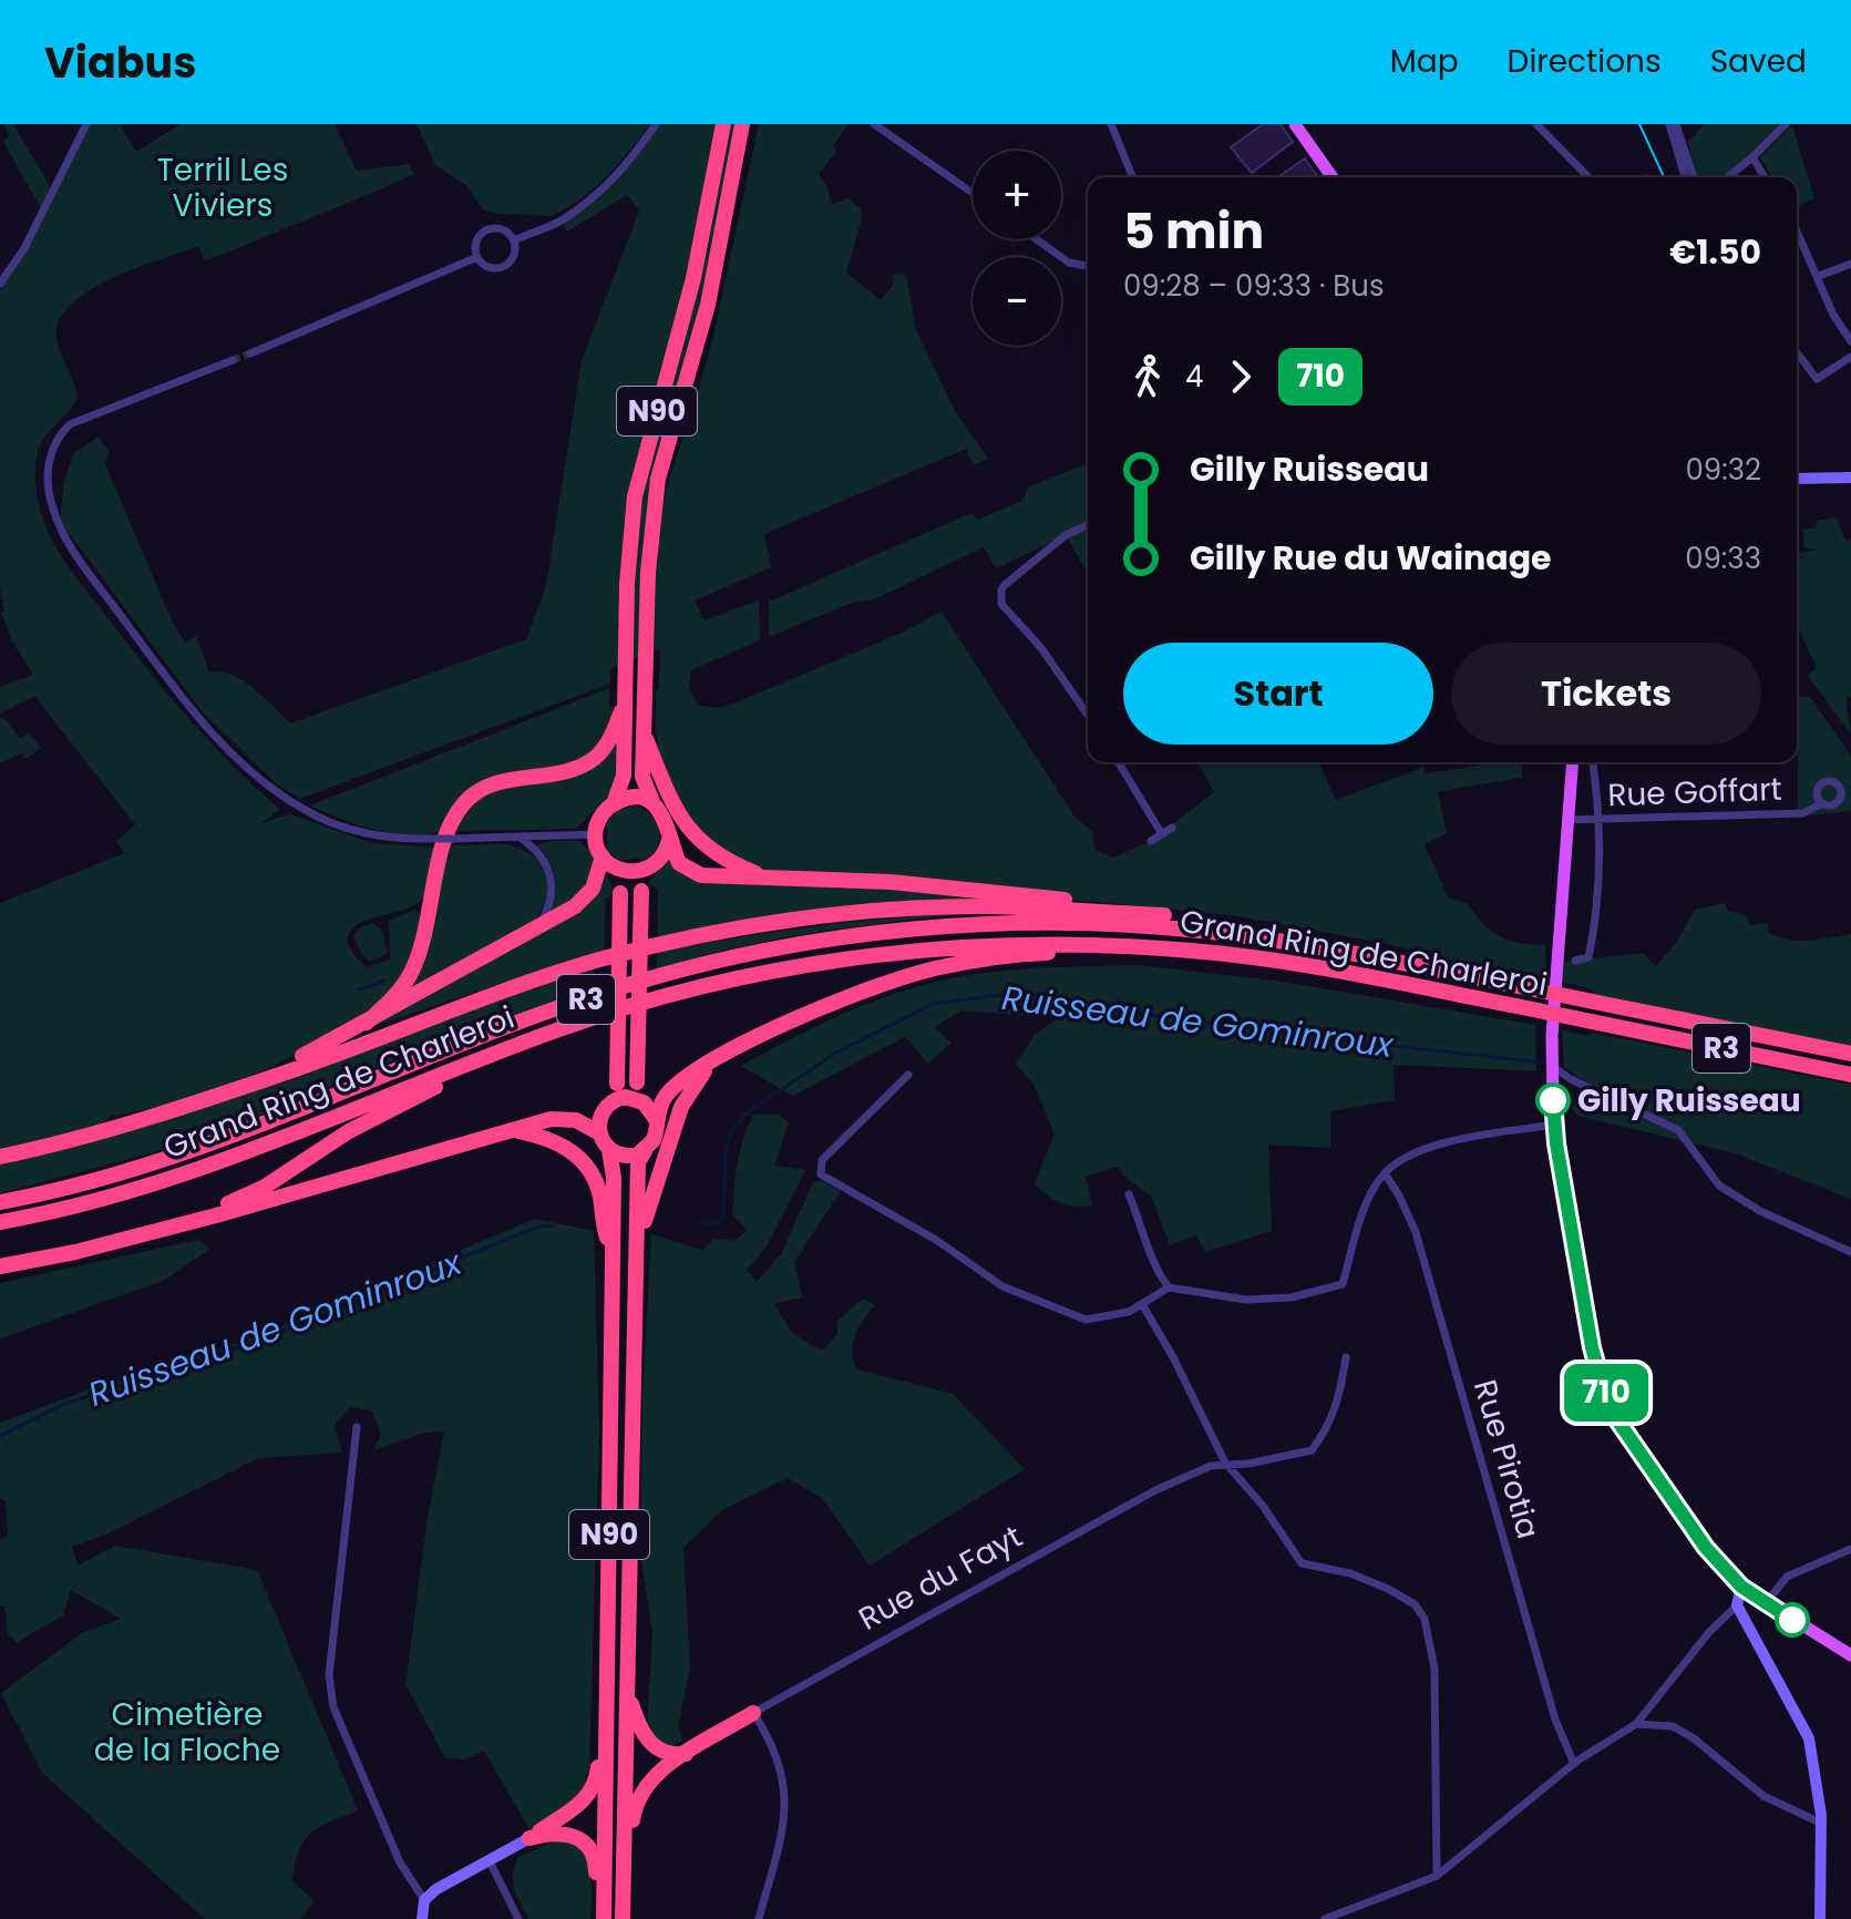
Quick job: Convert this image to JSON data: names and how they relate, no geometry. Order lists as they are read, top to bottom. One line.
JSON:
{"streets":{"highway":["N90","Grand Ring de Charleroi","R3"],"street":["Rue Goffart","Rue Pirotia","Rue du Fayt"]},"crossings":[["N90","Rue du Fayt"]],"water":["Ruisseau de Gominroux"],"parks":["Terril Les Viviers","Cimetière de la Floche"],"places":["Gilly Ruisseau"],"lines":["bus line 710"],"page":{"header":"Viabus","nav":["Map","Directions","Saved"],"on_map":"710","map_buttons":["+","−"],"heading":["5 min","09:28 – 09:33 · Bus","€1.50"],"legs":["4","710"],"list":[{"name":"Gilly Ruisseau","value":"09:32"},{"name":"Gilly Rue du Wainage","value":"09:33"}],"buttons":["Start","Tickets"]}}
